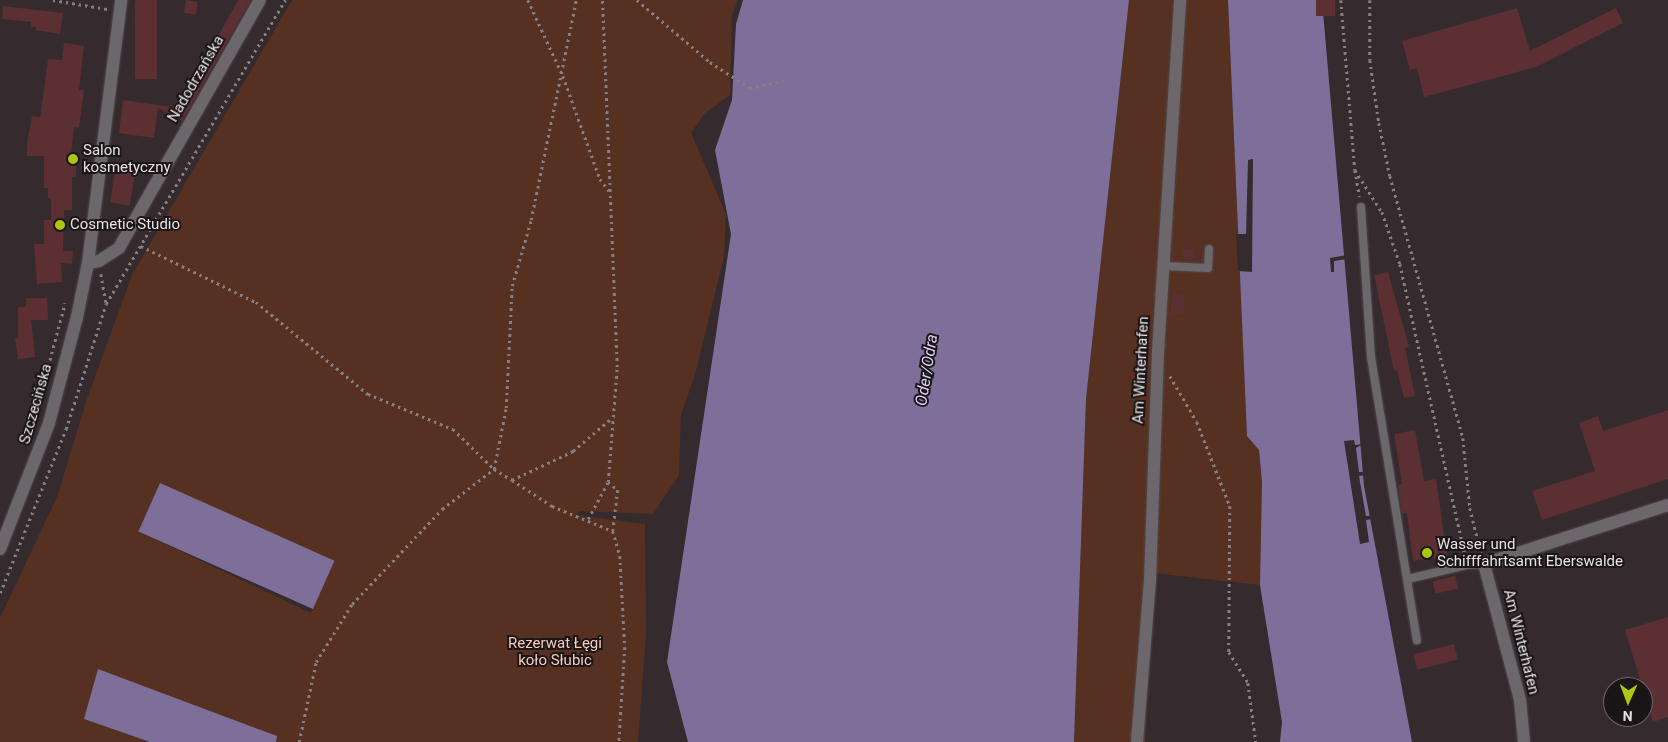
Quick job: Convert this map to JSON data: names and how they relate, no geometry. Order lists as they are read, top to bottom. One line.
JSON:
{"streets":{"street":["Nadodrzańska","Am Winterhafen","Szczecińska"]},"crossings":[["Nadodrzańska","Szczecińska"]],"water":["Oder/Odra"],"parks":["Rezerwat Łęgi koło Słubic"],"places":["Salon kosmetyczny","Cosmetic Studio","Wasser und Schifffahrtsamt Eberswalde"],"north":"bottom"}
